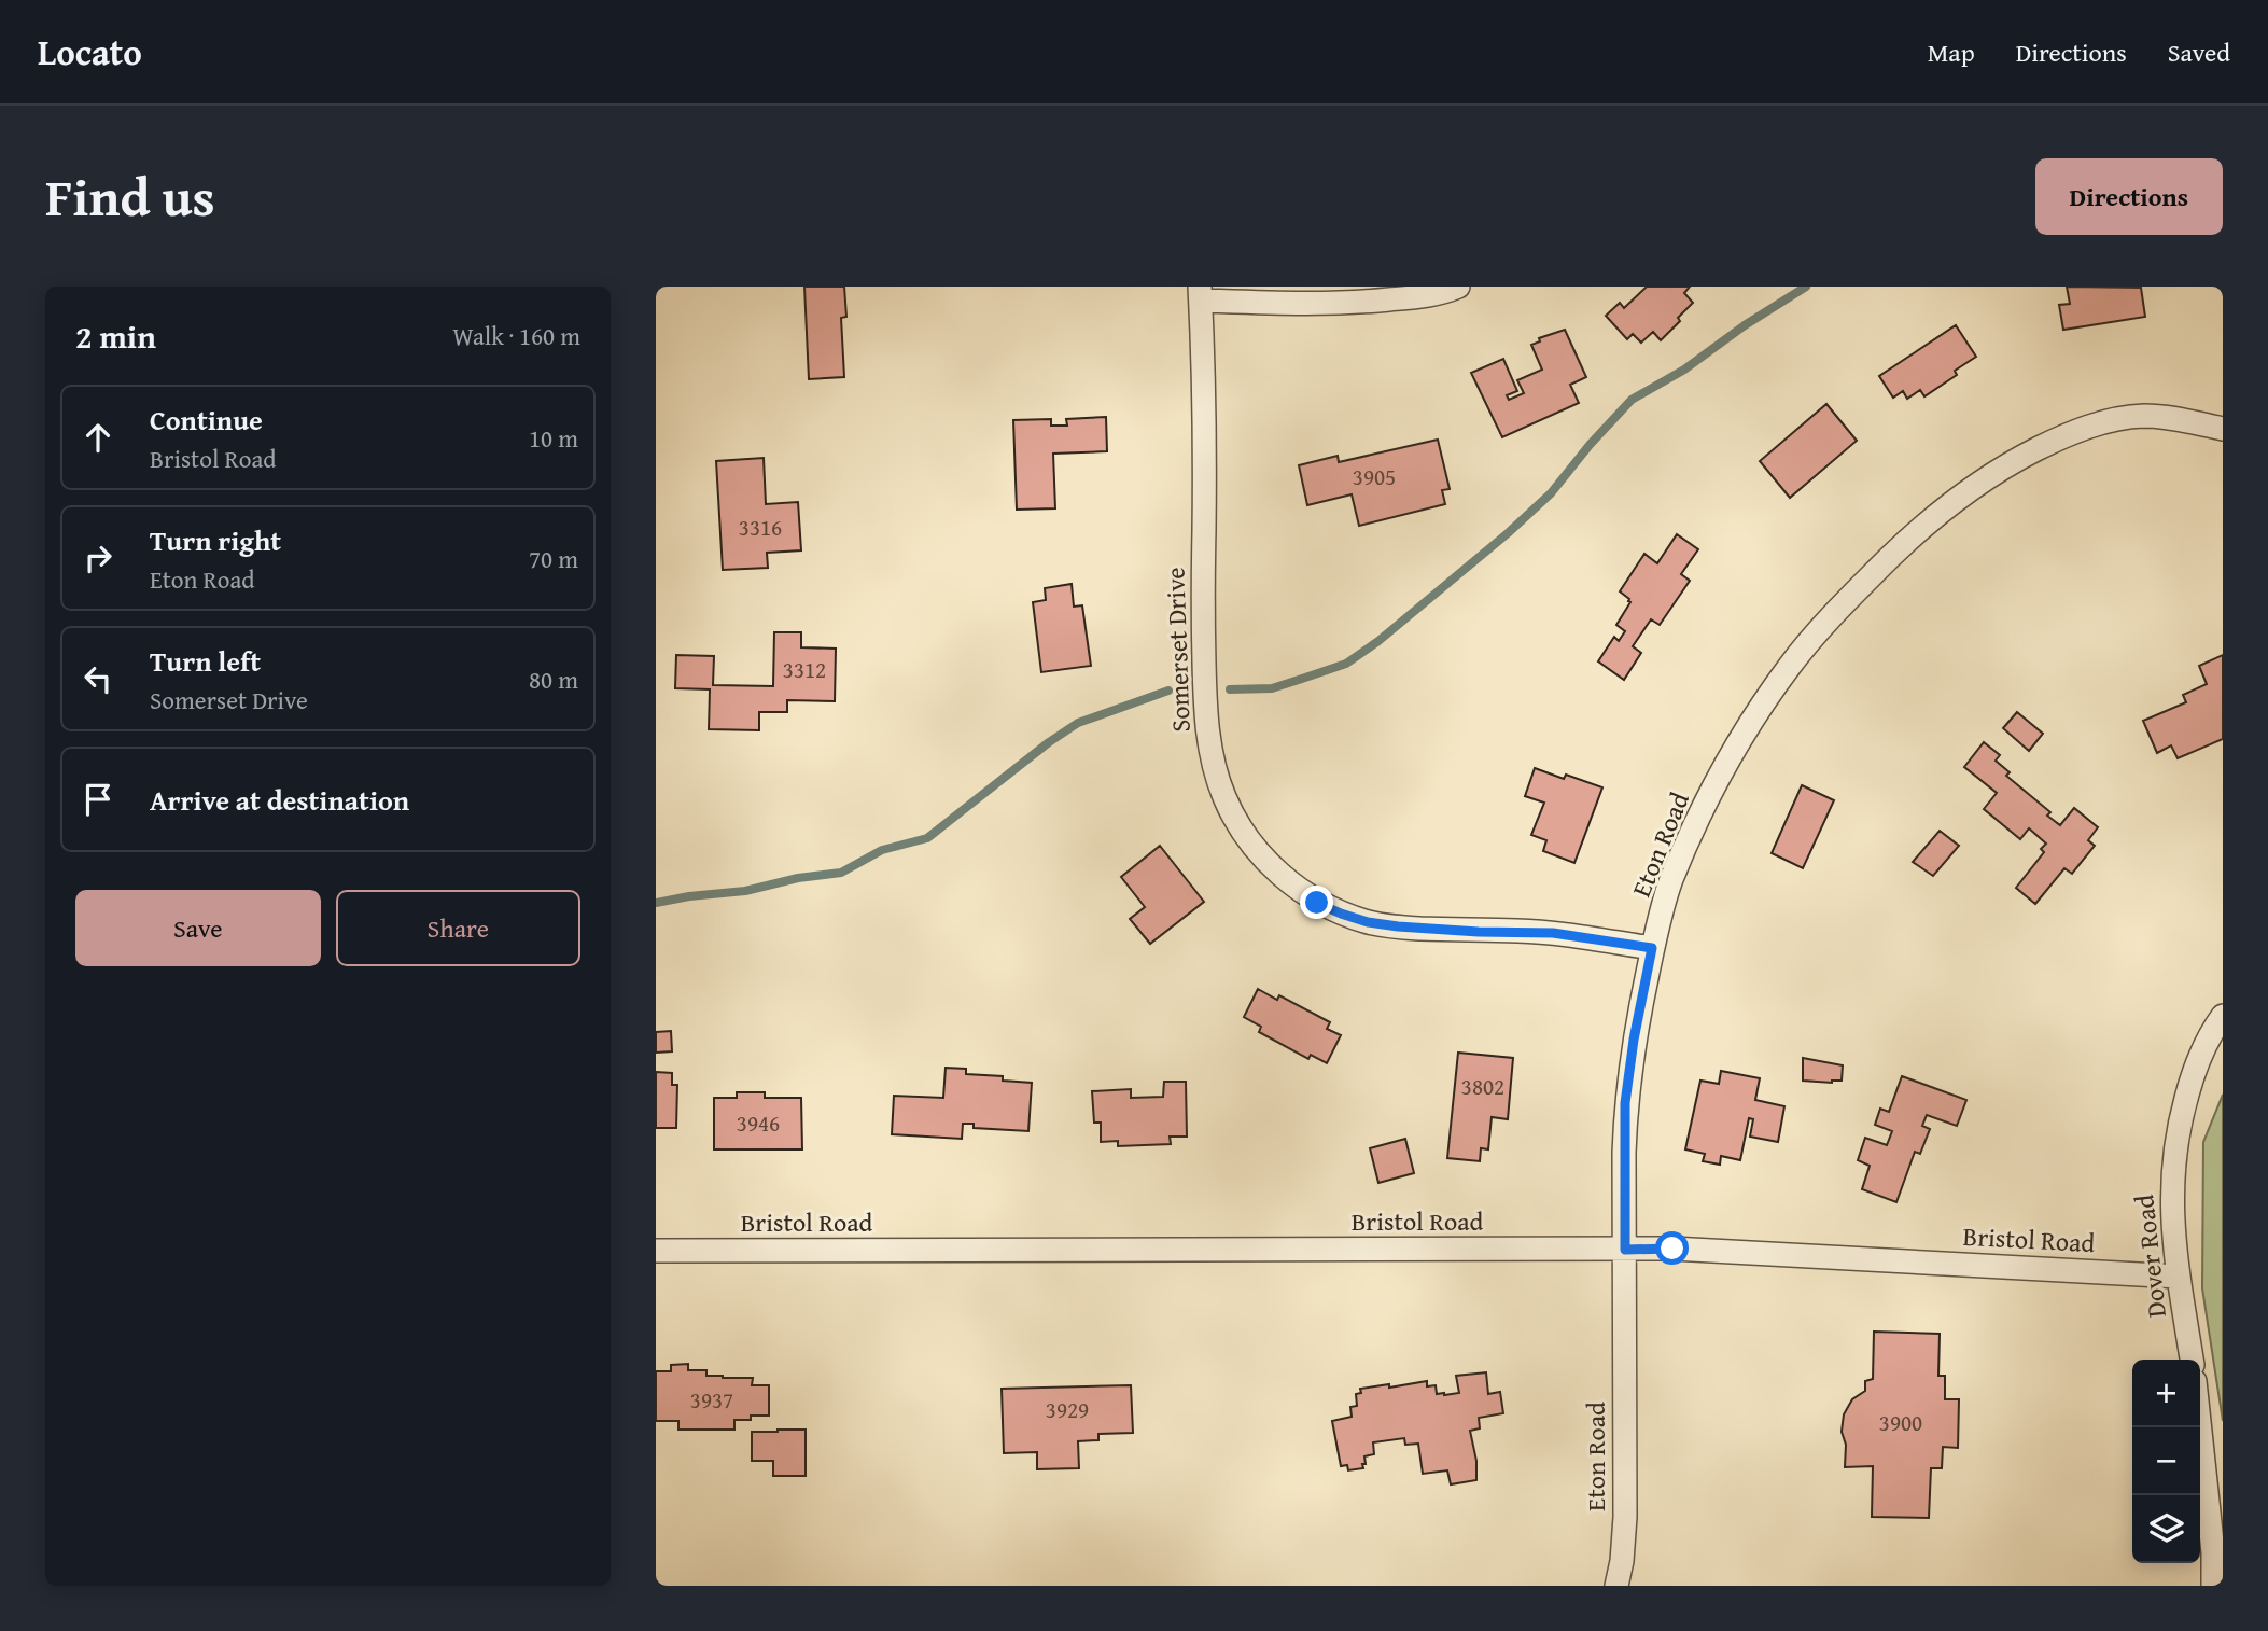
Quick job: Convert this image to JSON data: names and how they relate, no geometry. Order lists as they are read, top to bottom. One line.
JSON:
{"streets":{"street":["Somerset Drive","Eton Road","Bristol Road","Dover Road"]},"crossings":[["Somerset Drive","Eton Road"],["Eton Road","Bristol Road"],["Bristol Road","Dover Road"]],"house_numbers":["3905","3316","3312","3802","3946","3937","3929","3900"],"page":{"header":"Locato","nav":["Map","Directions","Saved"],"title":"Find us","buttons":["Directions",["Save","Share"]],"heading":["2 min","Walk · 160 m"],"list":[["Continue","Bristol Road","10 m"],["Turn right","Eton Road","70 m"],["Turn left","Somerset Drive","80 m"],"Arrive at destination"],"map_buttons":["+","−"]}}
